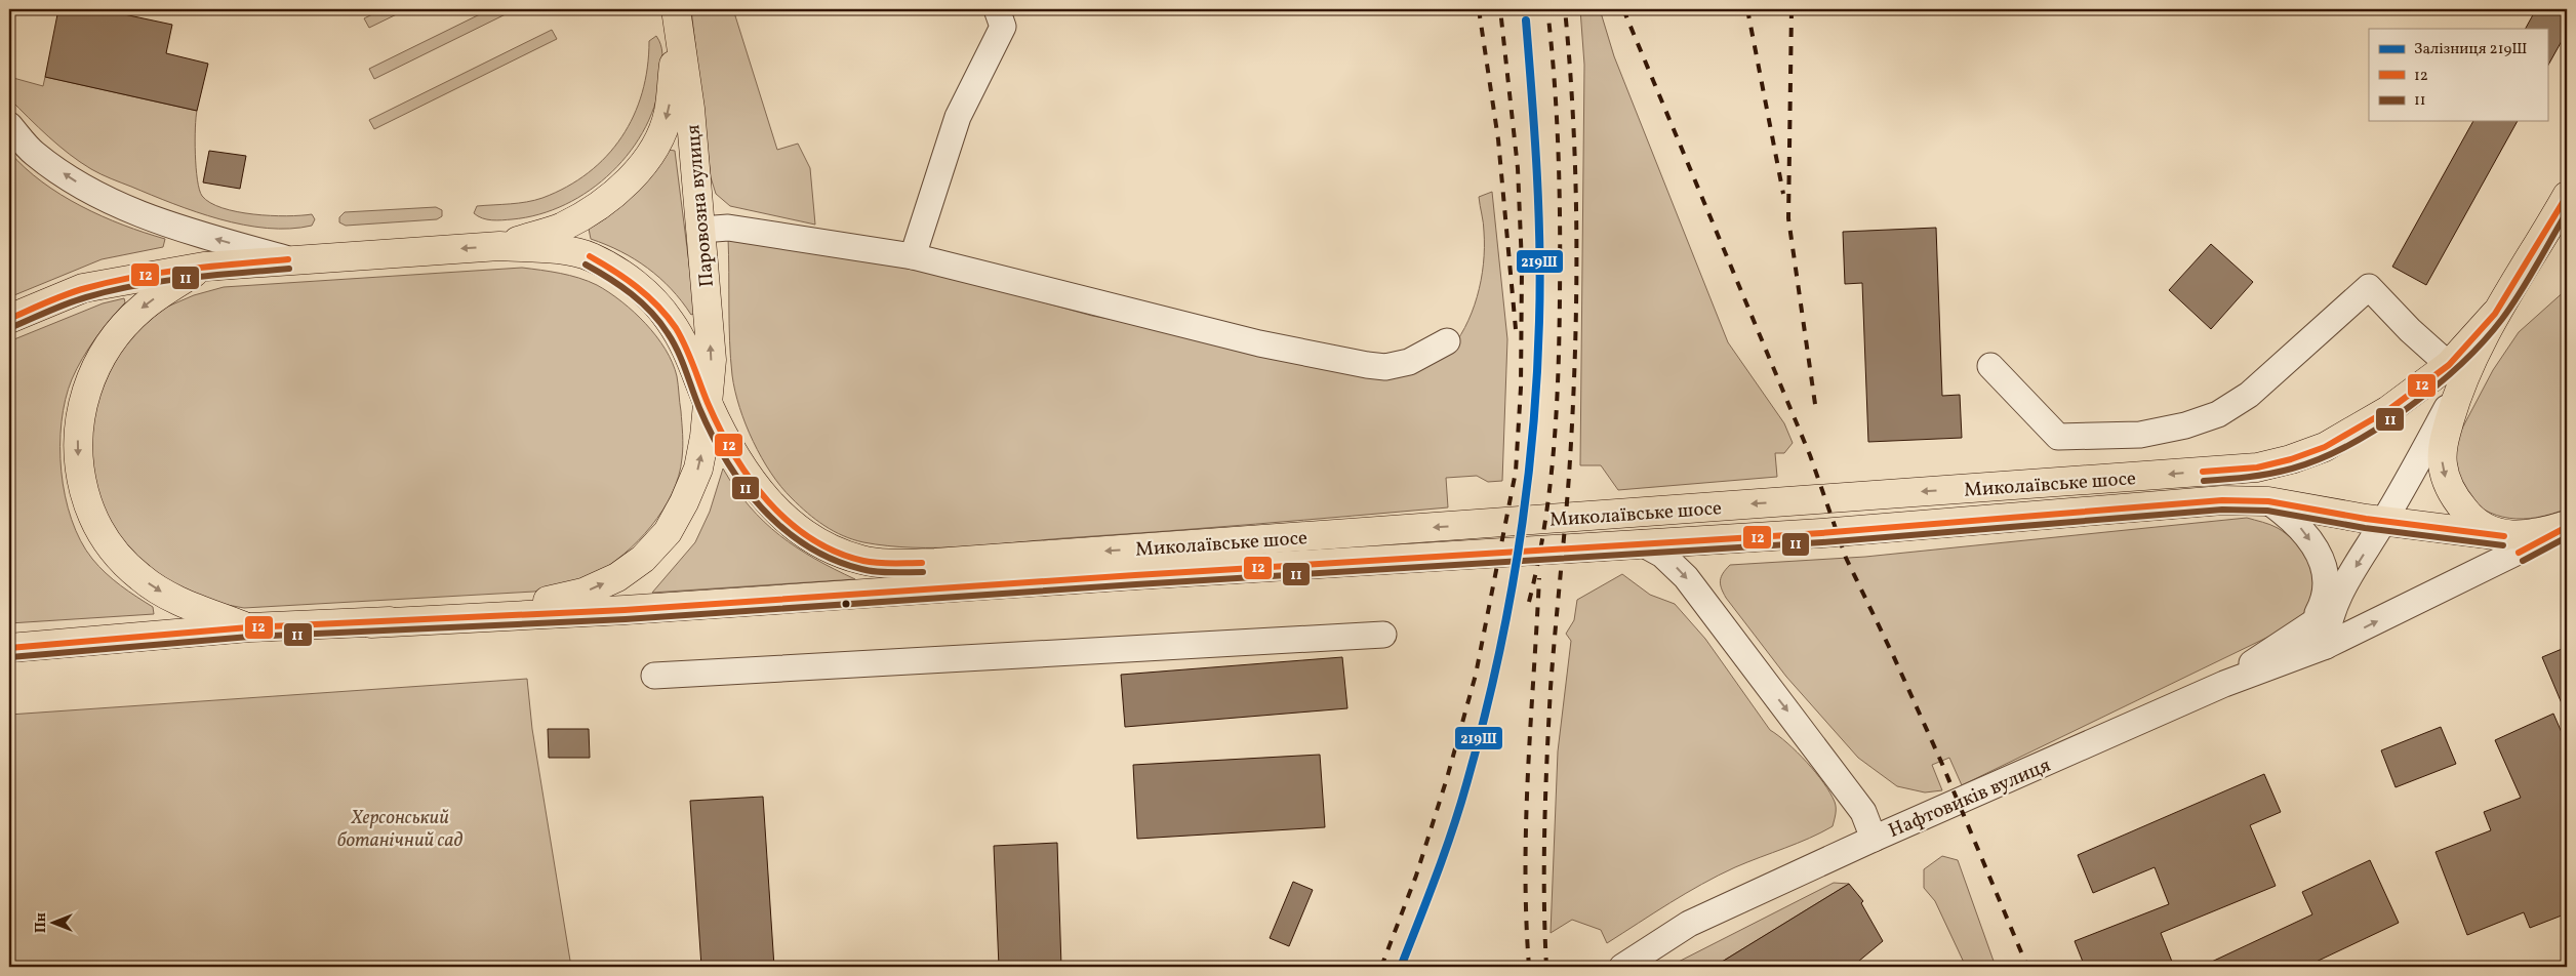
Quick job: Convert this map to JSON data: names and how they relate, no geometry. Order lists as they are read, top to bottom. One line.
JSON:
{"streets":{"main road":["Паровозна вулиця","Миколаївське шосе"],"street":["Нафтовиків вулиця"]},"crossings":[["Паровозна вулиця","Миколаївське шосе"],["Миколаївське шосе","Нафтовиків вулиця"]],"parks":["Херсонський ботанічний сад"],"lines":["rail line 219Ш","transit line 12","transit line 11"],"legend":["Залізниця 219Ш","12","11"],"north":"left"}
